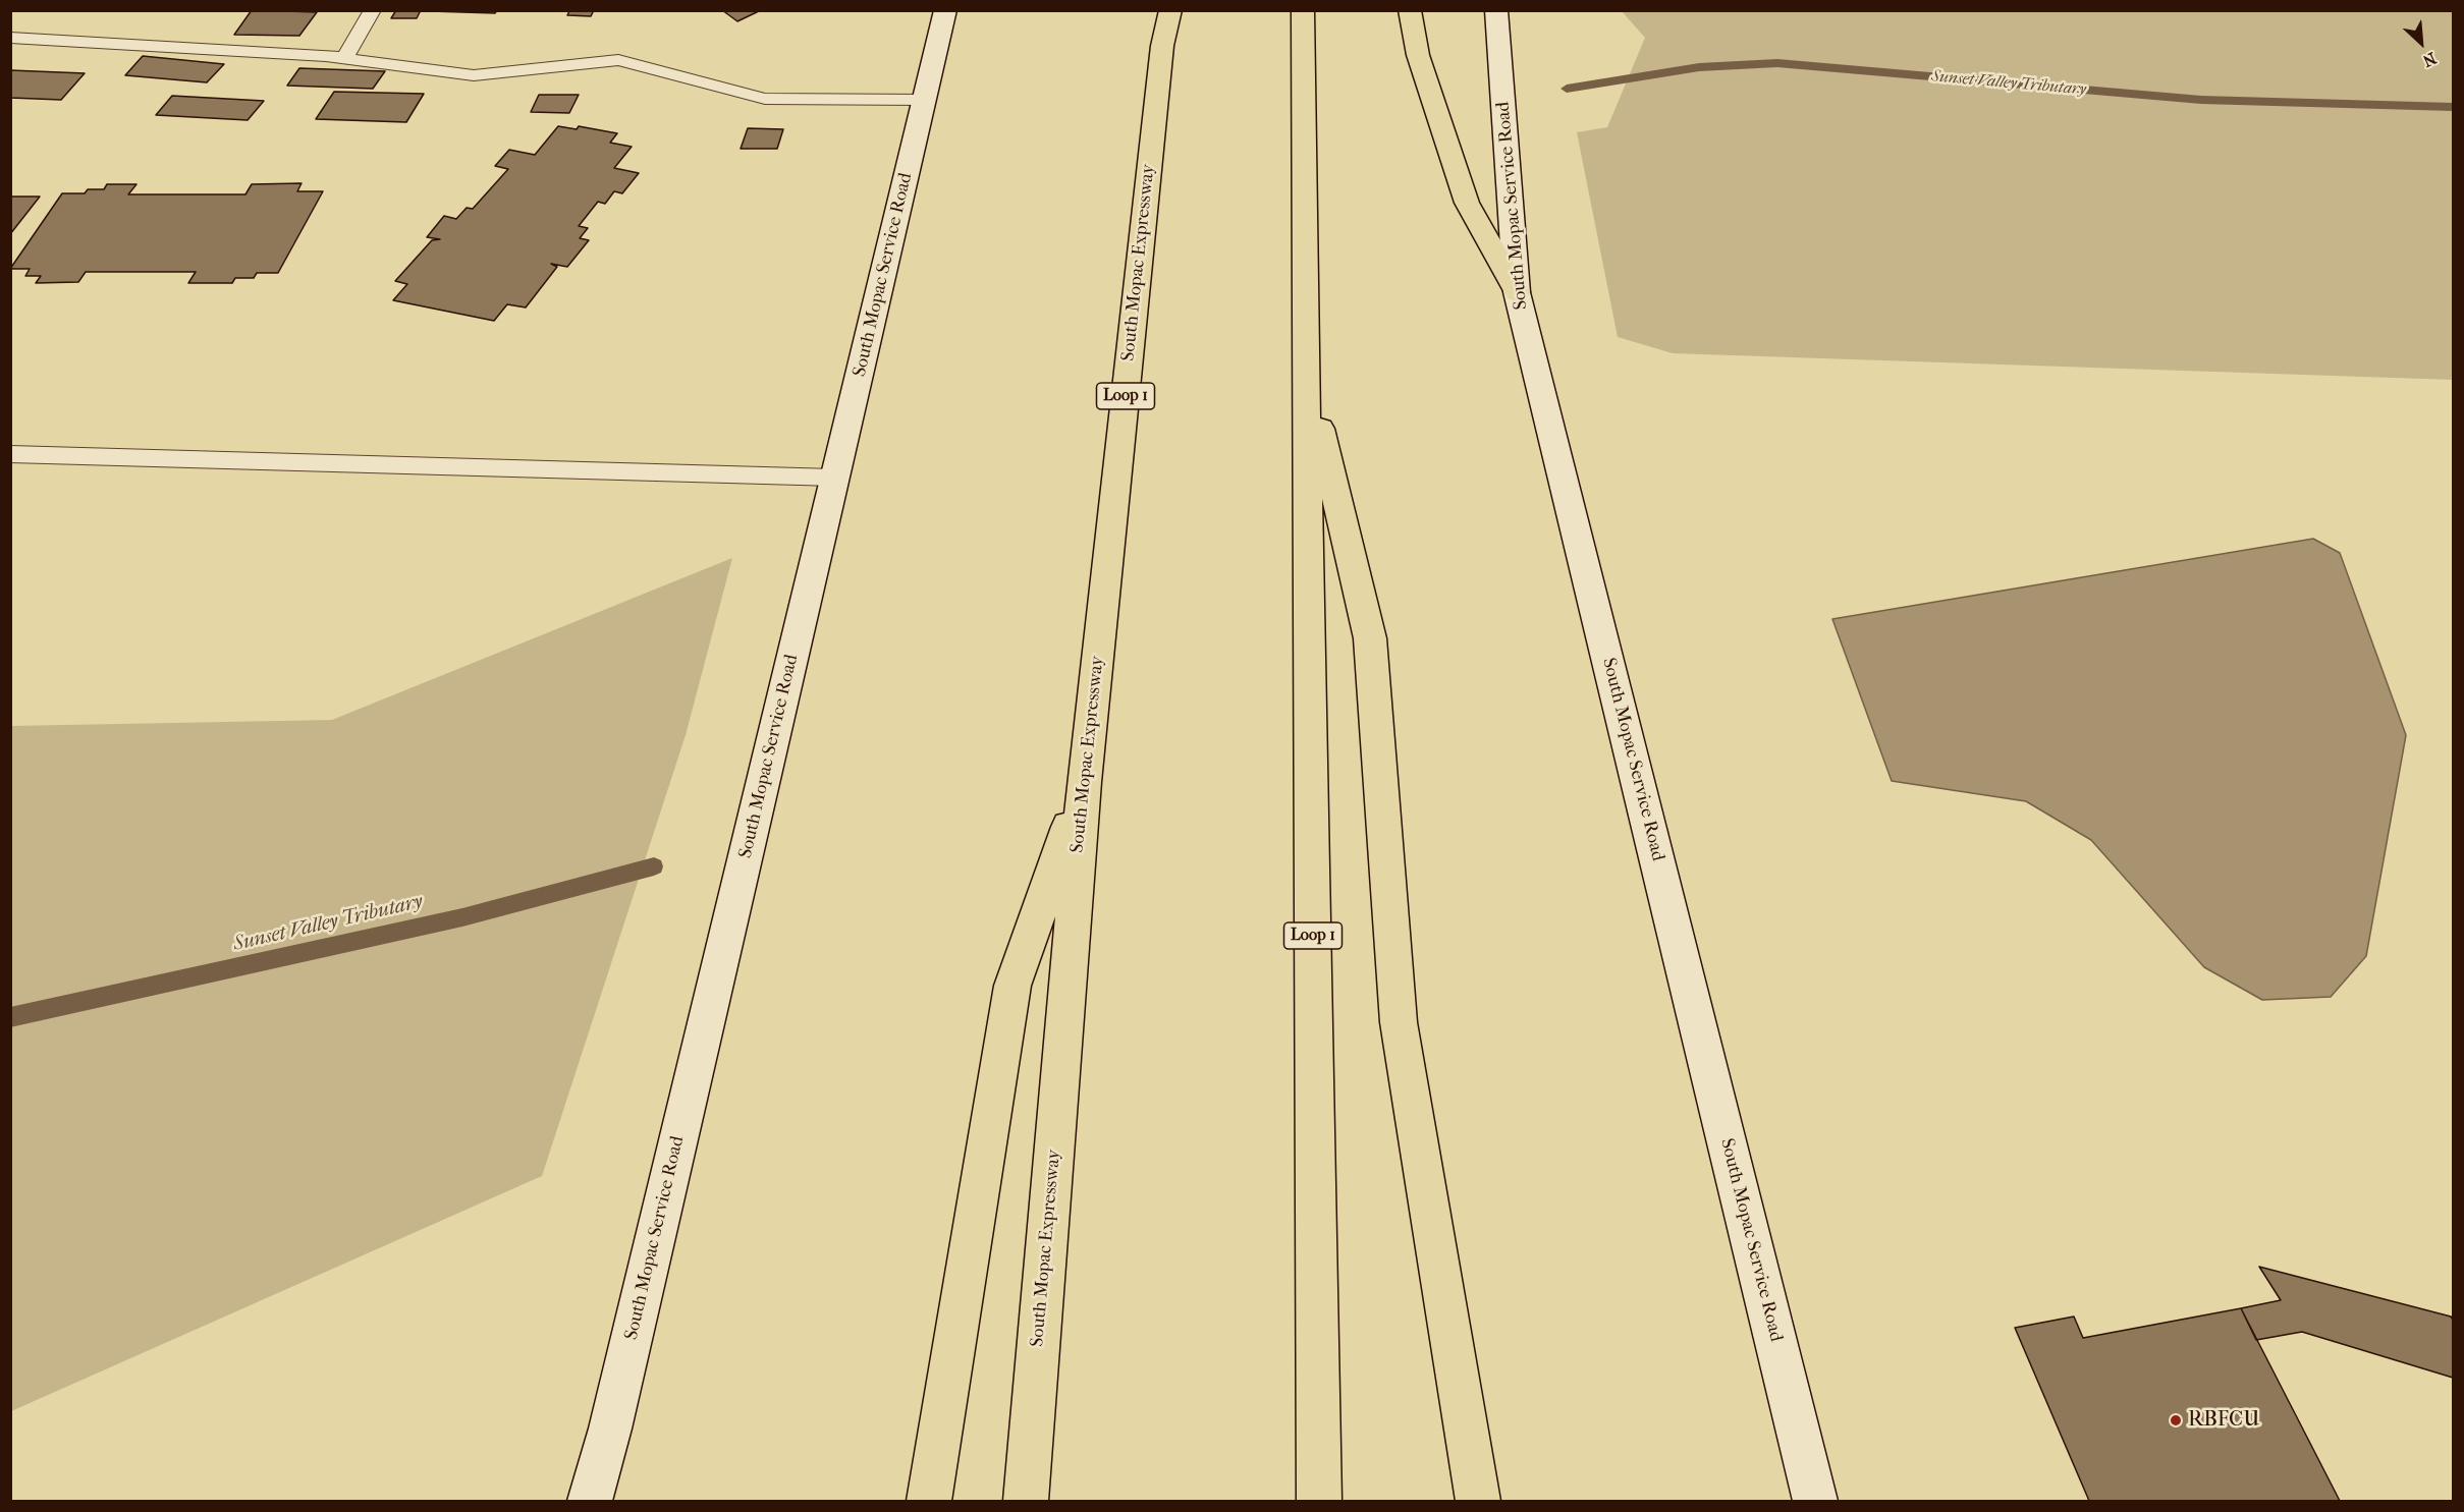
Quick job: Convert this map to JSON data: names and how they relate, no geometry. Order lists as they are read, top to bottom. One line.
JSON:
{"streets":{"highway":["South Mopac Expressway","Loop 1"],"main road":["South Mopac Service Road"]},"water":["Sunset Valley Tributary"],"places":["RBFCU"],"north":"bottom right"}
